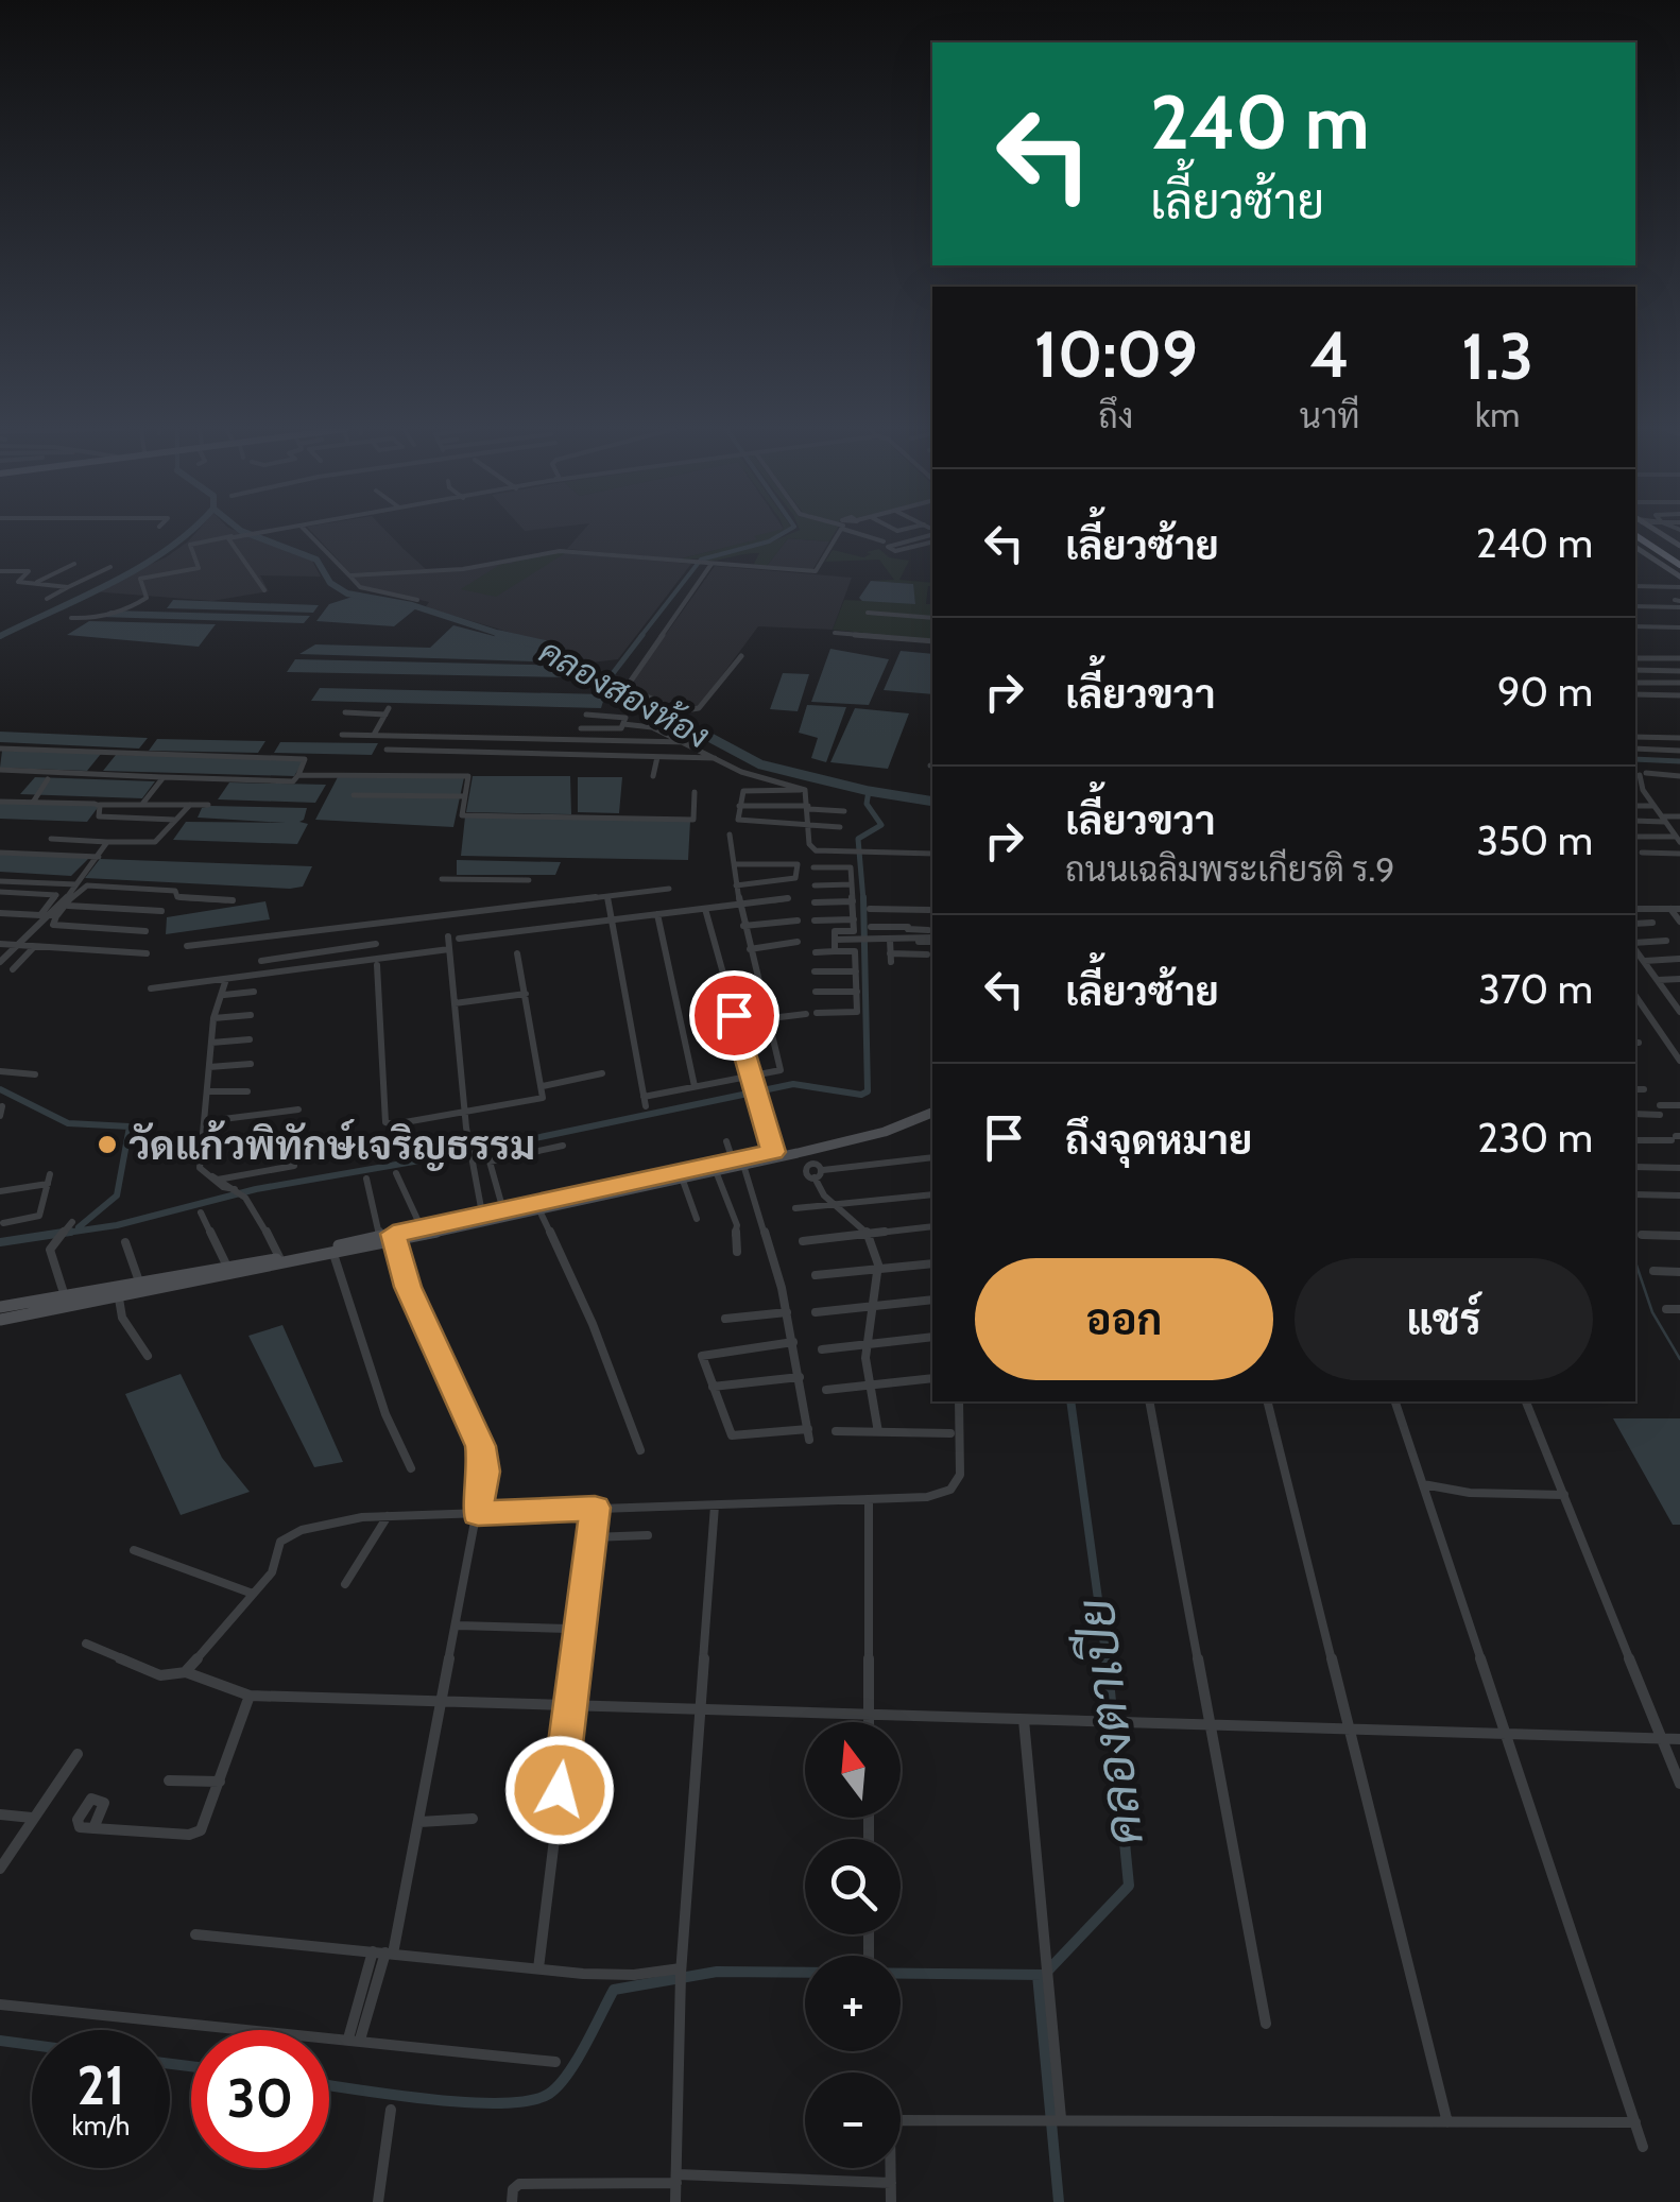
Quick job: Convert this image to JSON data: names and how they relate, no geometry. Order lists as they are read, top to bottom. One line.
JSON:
{"water":["คลองสองห้อง","คลองตาเปีย"],"places":["วัดแก้วพิทักษ์เจริญธรรม"],"north":"top","page":{"turn":["240 m","เลี้ยวซ้าย"],"eta":["10:09","ถึง","4","นาที","1.3","km"],"list":[{"name":"เลี้ยวซ้าย","value":"240 m"},{"name":"เลี้ยวขวา","value":"90 m"},{"name":"เลี้ยวขวา","note":"ถนนเฉลิมพระเกียรติ ร.9","value":"350 m"},{"name":"เลี้ยวซ้าย","value":"370 m"},{"name":"ถึงจุดหมาย","value":"230 m"}],"buttons":["ออก","แชร์"],"map_buttons":["+","−"],"speed":"21 km/h","limit":"30"}}
